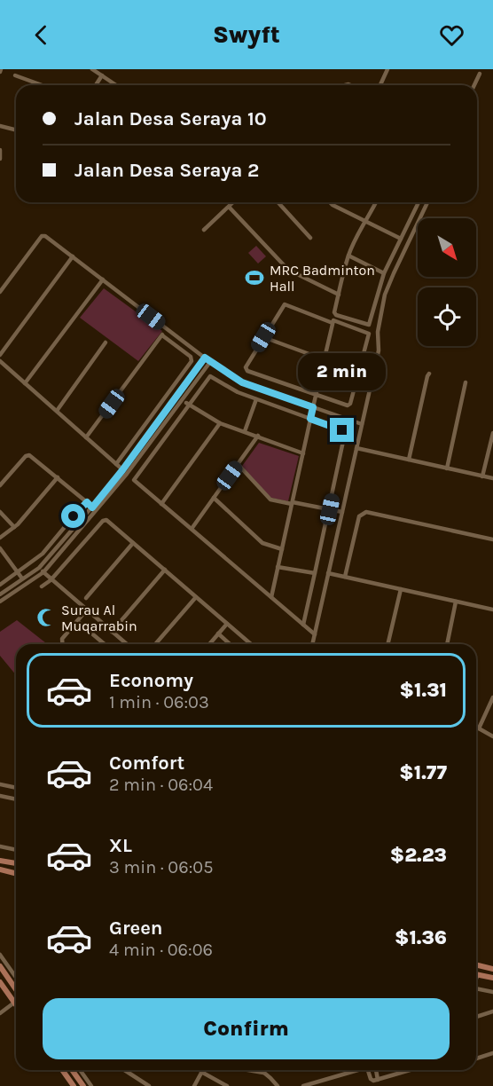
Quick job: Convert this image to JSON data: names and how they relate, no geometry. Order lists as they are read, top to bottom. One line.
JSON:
{"places":{"sports":["MRC Badminton Hall"],"mosque":["Surau Al Muqarrabin"]},"north":"bottom right","page":{"header":"Swyft","banner":["Jalan Desa Seraya 10","Jalan Desa Seraya 2"],"bubble":"2 min","list":[{"name":"Economy","note":"1 min · 06:03","value":"$1.31"},{"name":"Comfort","note":"2 min · 06:04","value":"$1.77"},{"name":"XL","note":"3 min · 06:05","value":"$2.23"},{"name":"Green","note":"4 min · 06:06","value":"$1.36"}],"buttons":"Confirm"}}
